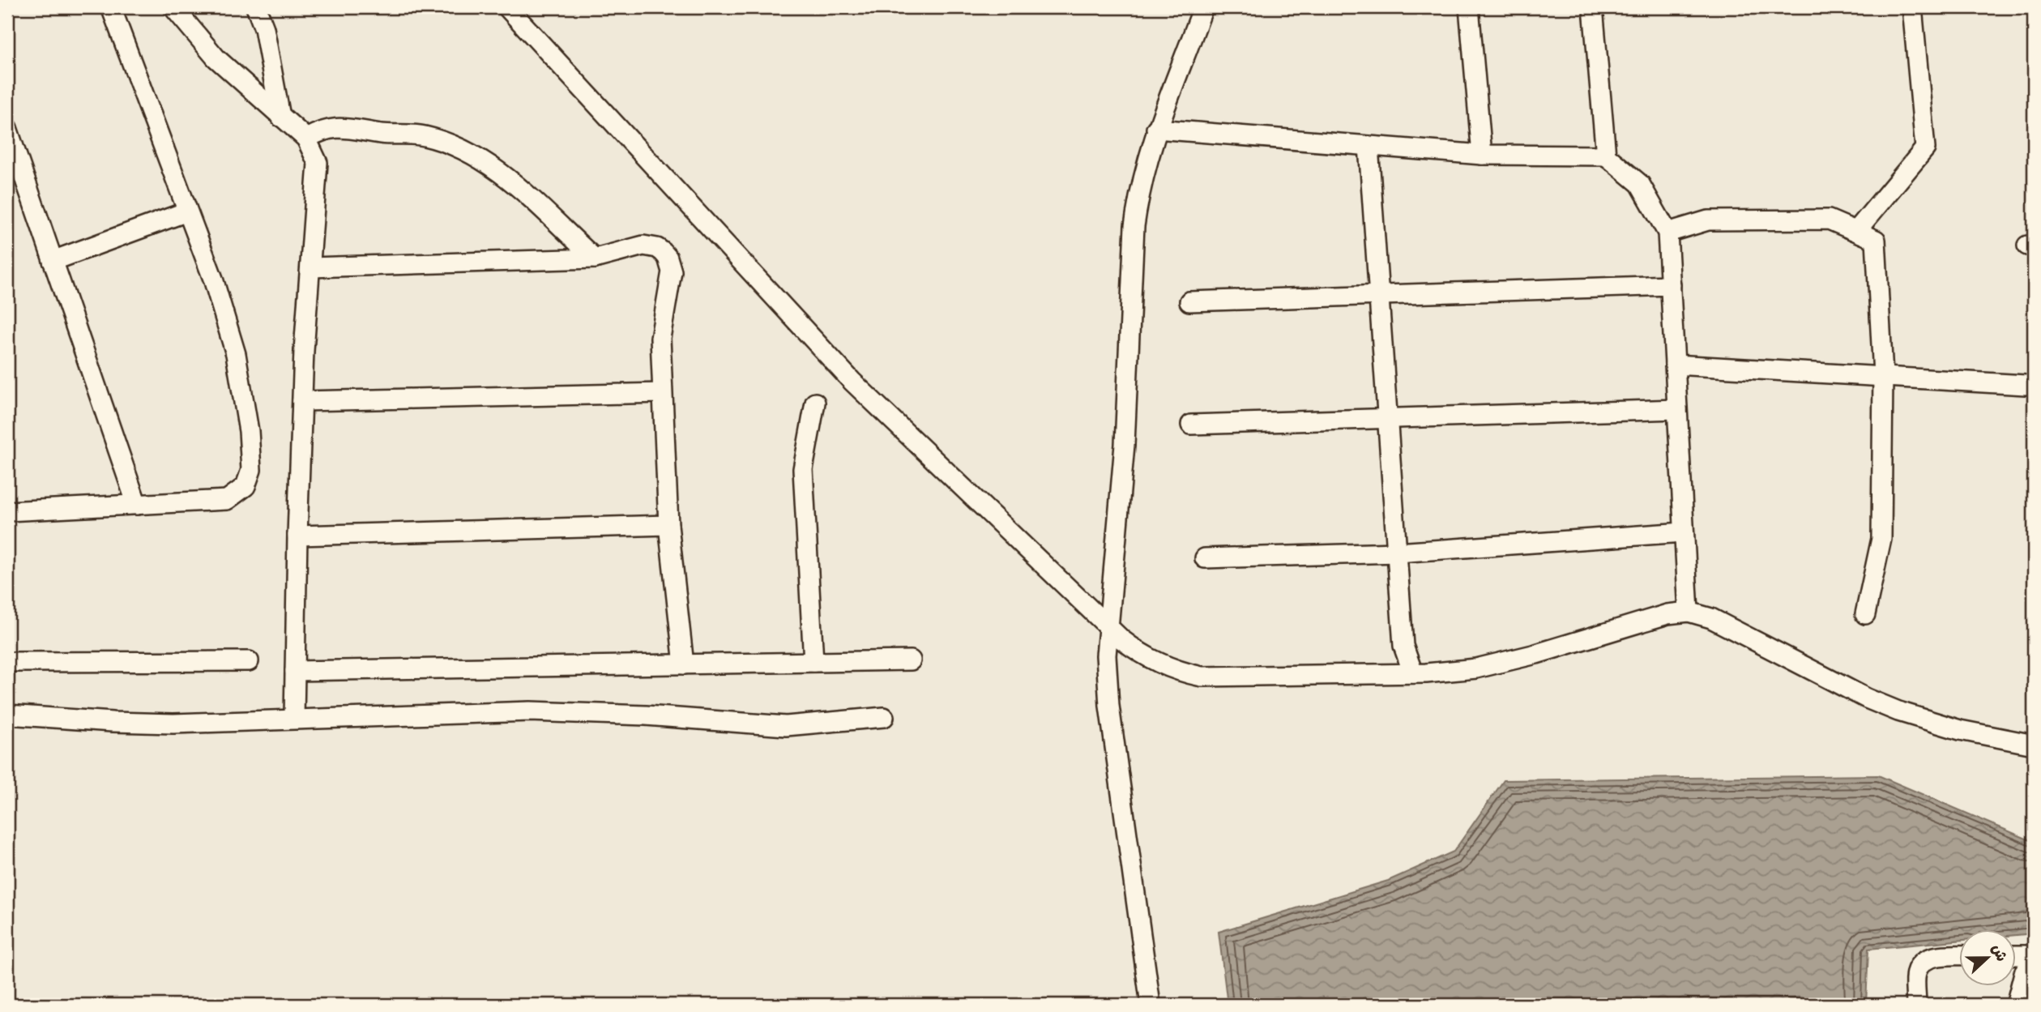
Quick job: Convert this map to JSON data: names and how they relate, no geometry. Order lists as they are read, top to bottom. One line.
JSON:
{"north":"right"}
